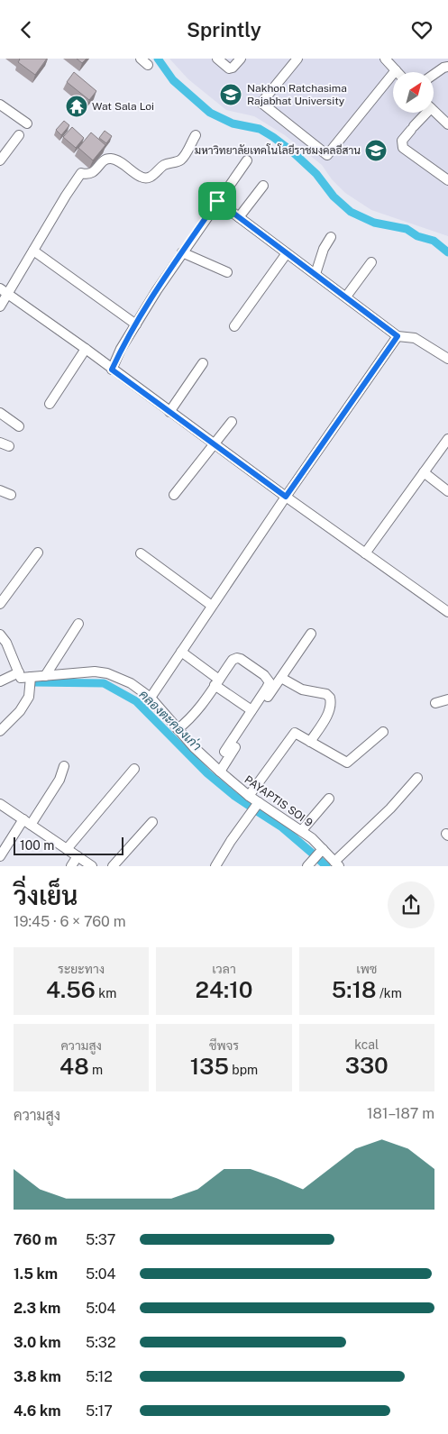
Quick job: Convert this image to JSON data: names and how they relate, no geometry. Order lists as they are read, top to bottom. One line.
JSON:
{"streets":{"street":["PAYAPTIS SOI 9"]},"water":["คลองตะคองเก่า"],"places":{"school or university":["Nakhon Ratchasima Rajabhat University","มหาวิทยาลัยเทคโนโลยีราชมงคลอีสาน"],"temple":["Wat Sala Loi"]},"scale_bar":"100 m","north":"top right","page":{"header":"Sprintly","scale":"100 m","heading":["วิ่งเย็น","19:45 · 6 × 760 m"],"stats":[["ระยะทาง","4.56 km"],["เวลา","24:10"],["เพซ","5:18 /km"],["ความสูง","48 m"],["ชีพจร","135 bpm"],["kcal","330"]],"chart":["ความสูง","181–187 m"],"list":[{"name":"760 m","note":"5:37"},{"name":"1.5 km","note":"5:04"},{"name":"2.3 km","note":"5:04"},{"name":"3.0 km","note":"5:32"},{"name":"3.8 km","note":"5:12"},{"name":"4.6 km","note":"5:17"}]}}
